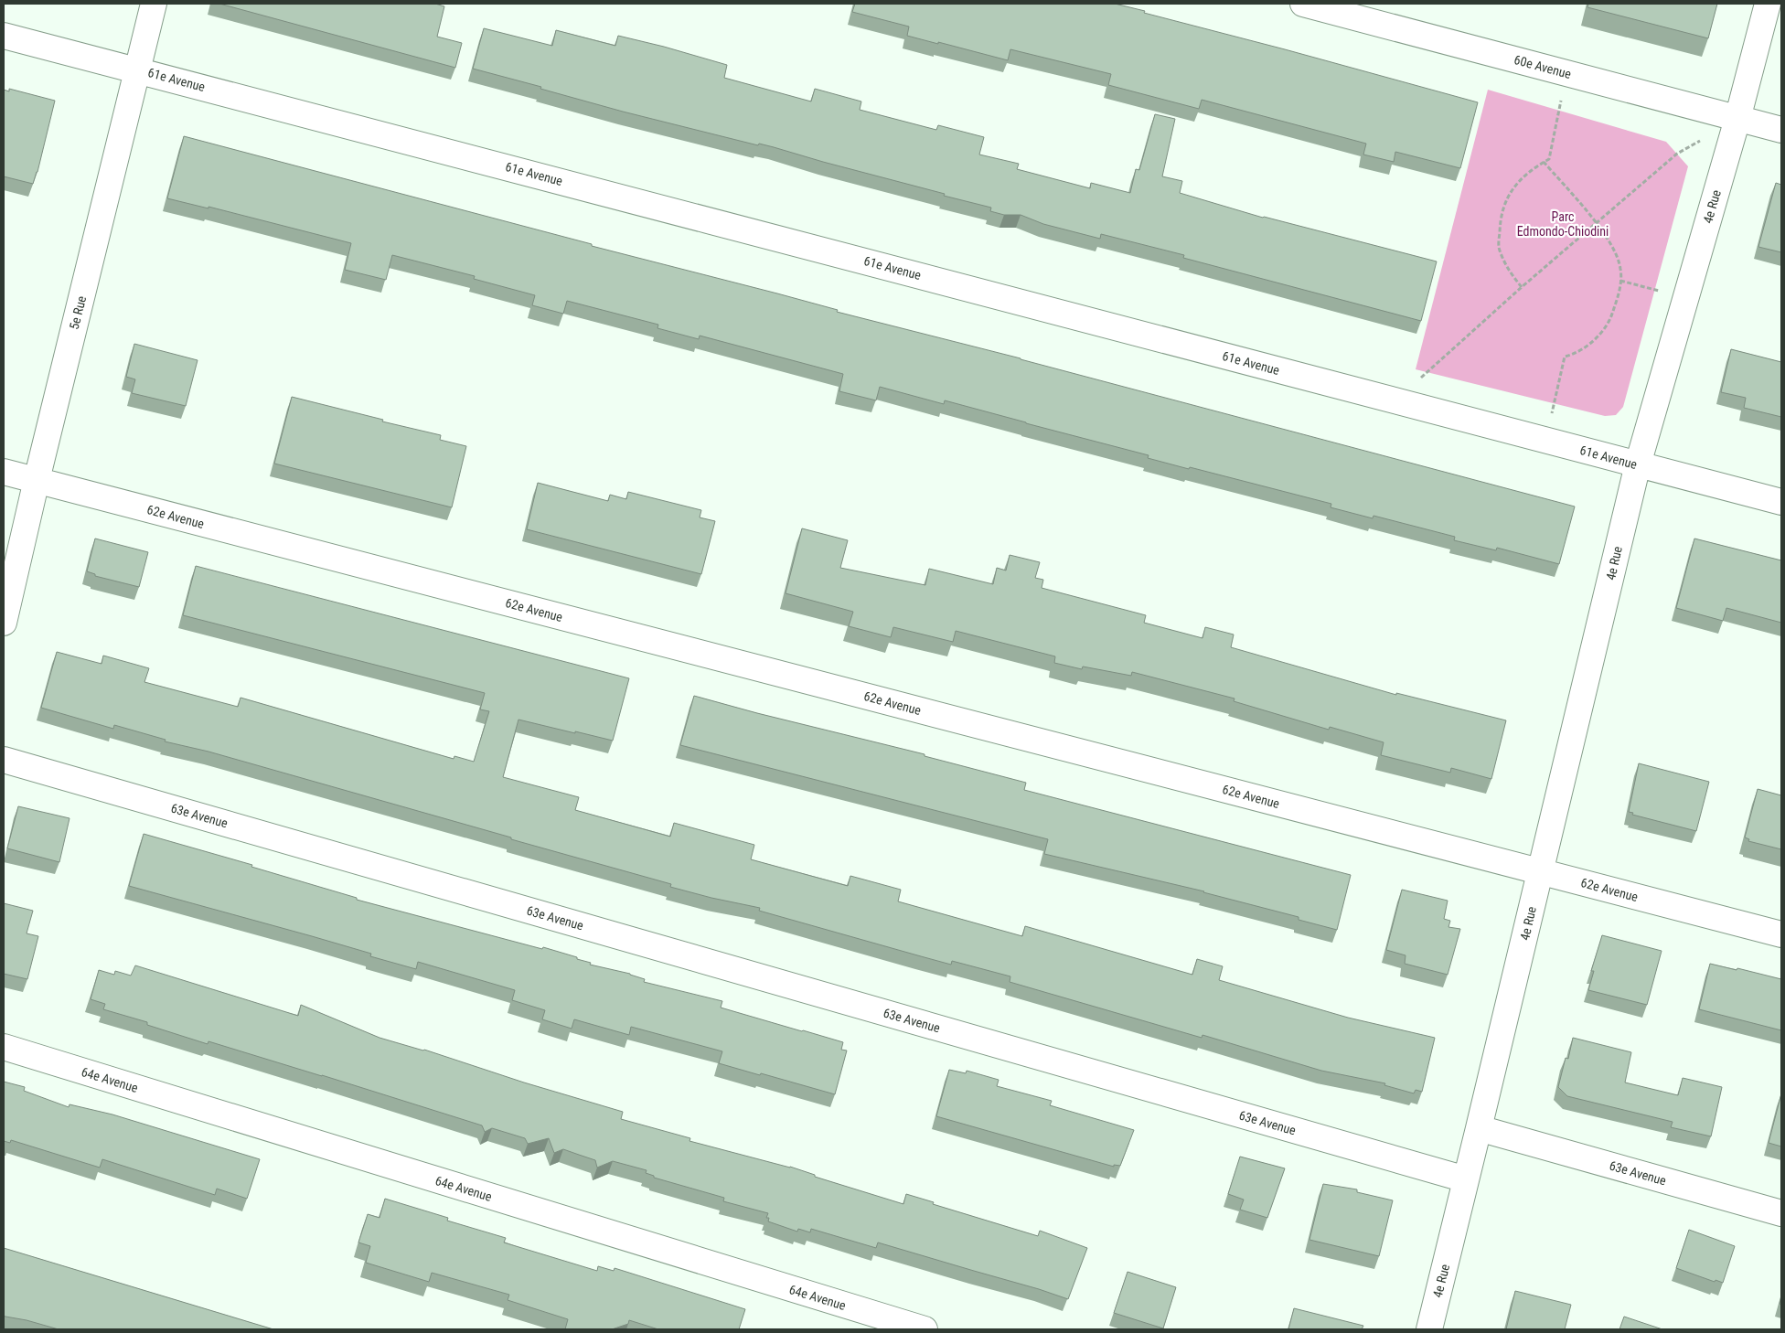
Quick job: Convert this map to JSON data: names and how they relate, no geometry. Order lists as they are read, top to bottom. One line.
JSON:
{"streets":{"street":["60e Avenue","61e Avenue","4e Rue","5e Rue","62e Avenue","63e Avenue","64e Avenue"]},"crossings":[["60e Avenue","4e Rue"],["61e Avenue","4e Rue"],["61e Avenue","5e Rue"],["4e Rue","62e Avenue"],["4e Rue","63e Avenue"],["5e Rue","62e Avenue"]],"parks":["Parc Edmondo-Chiodini"]}
